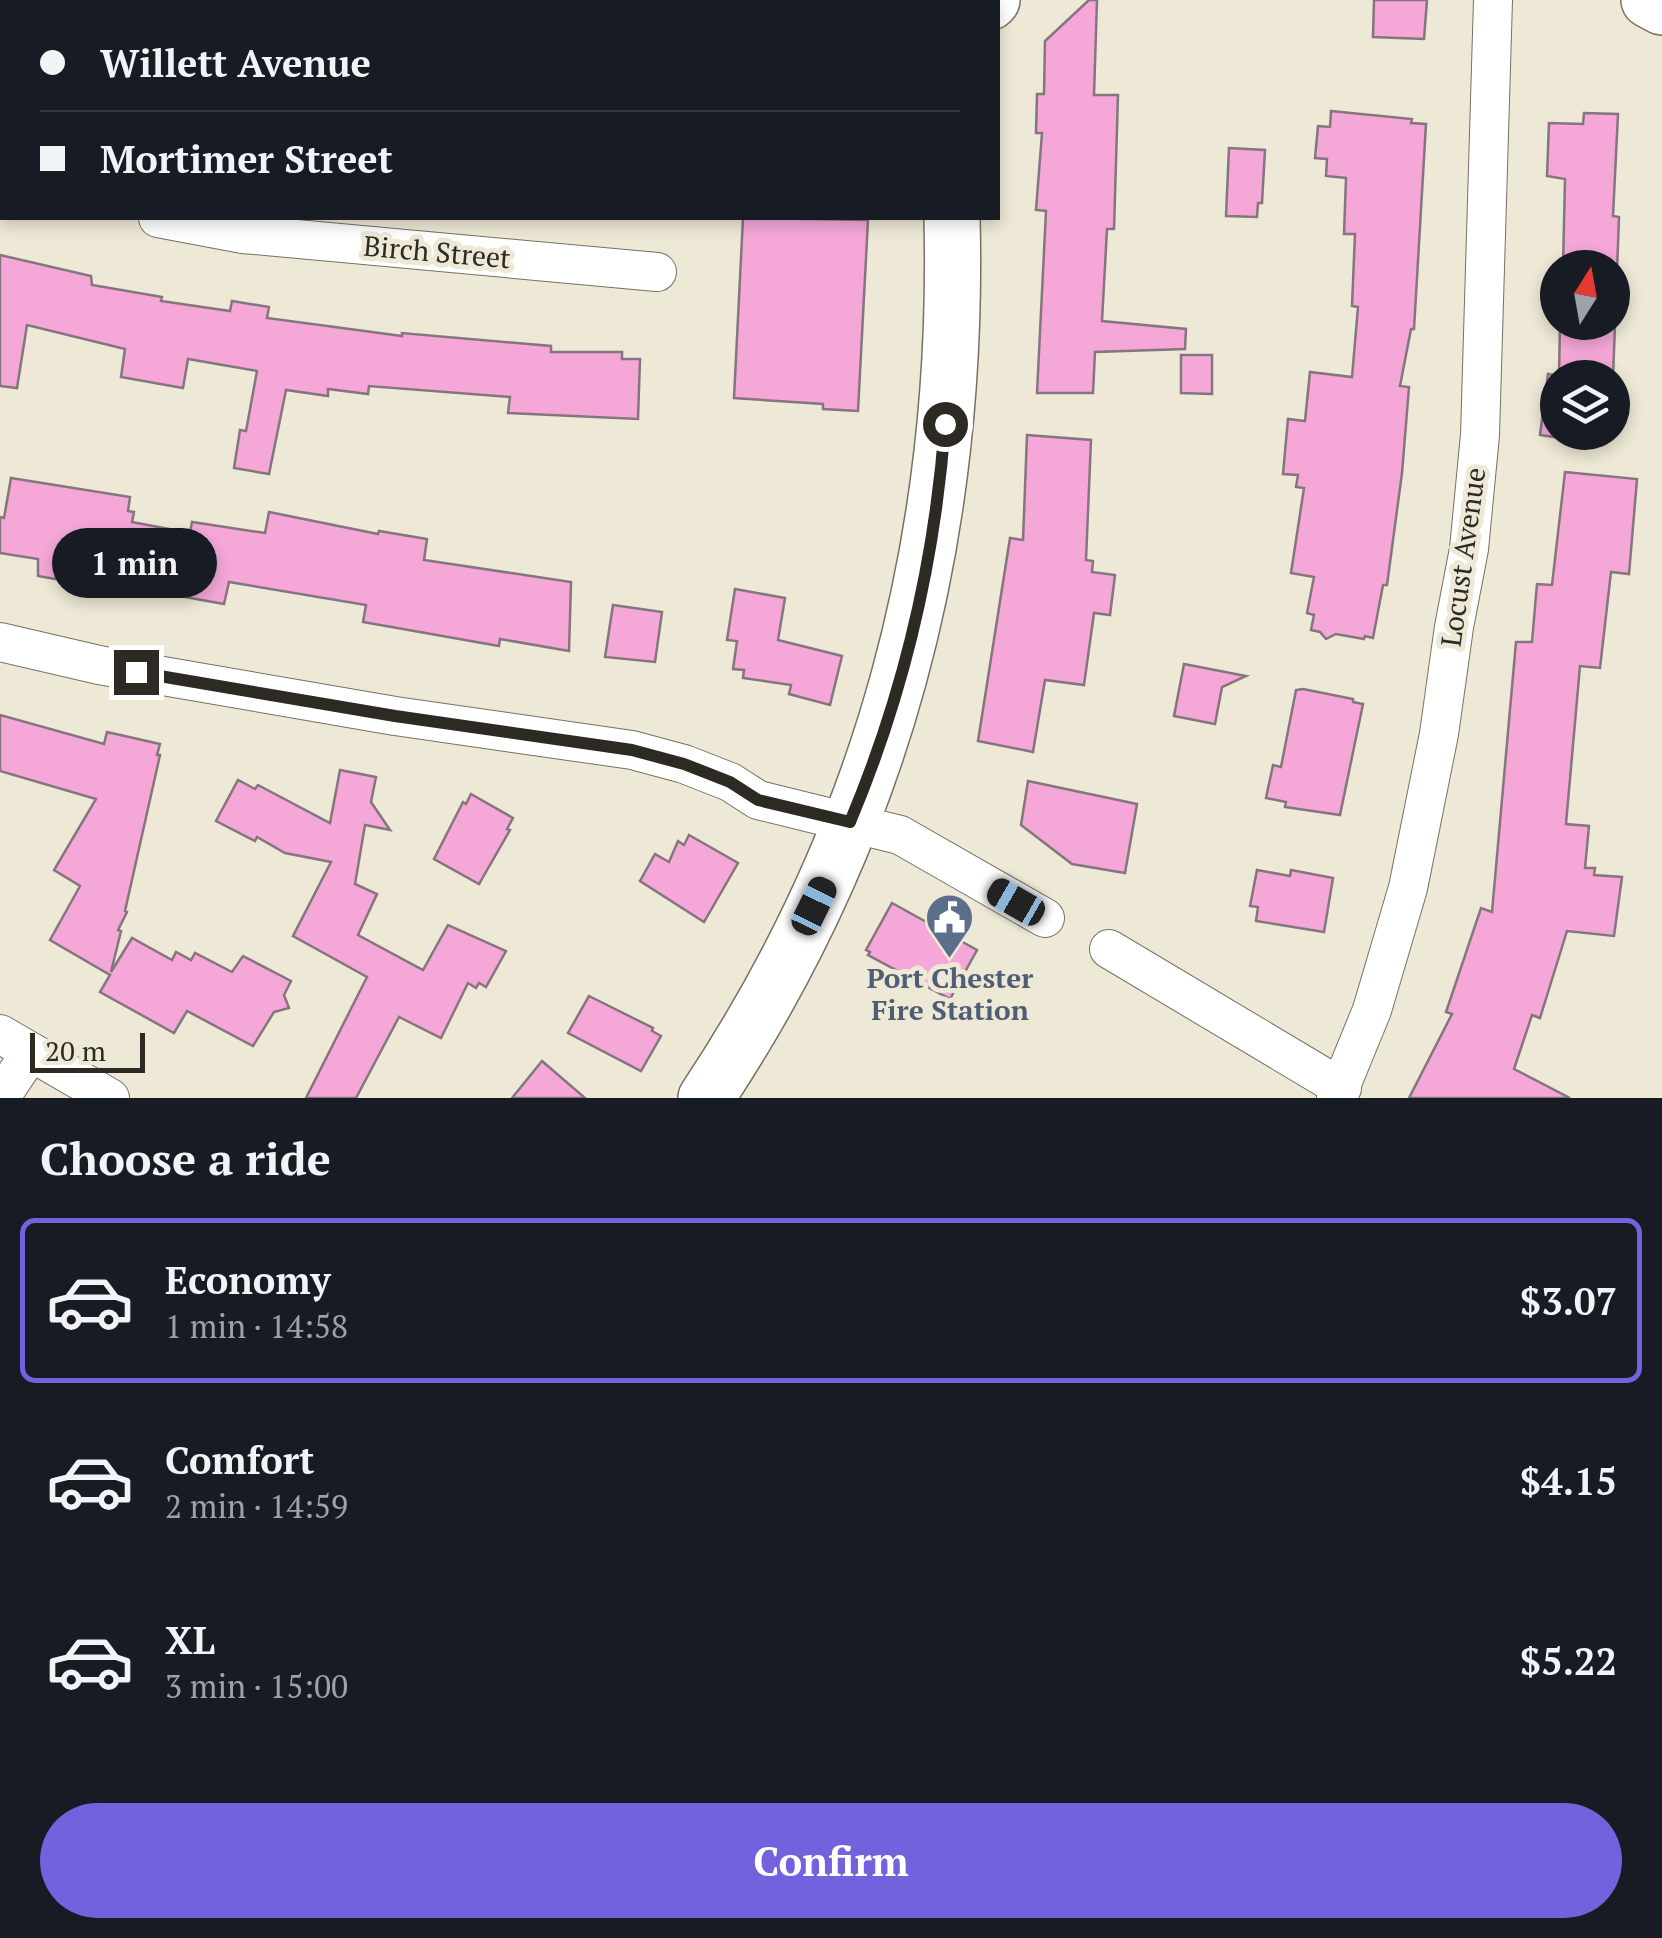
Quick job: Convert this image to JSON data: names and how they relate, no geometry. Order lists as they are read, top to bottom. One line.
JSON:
{"streets":{"street":["Birch Street","Locust Avenue"]},"places":{"public building":["Port Chester Fire Station"]},"scale_bar":"20 m","north":"top","page":{"banner":["Willett Avenue","Mortimer Street"],"bubble":"1 min","scale":"20 m","heading":"Choose a ride","list":[{"name":"Economy","note":"1 min · 14:58","value":"$3.07"},{"name":"Comfort","note":"2 min · 14:59","value":"$4.15"},{"name":"XL","note":"3 min · 15:00","value":"$5.22"}],"buttons":"Confirm"}}
